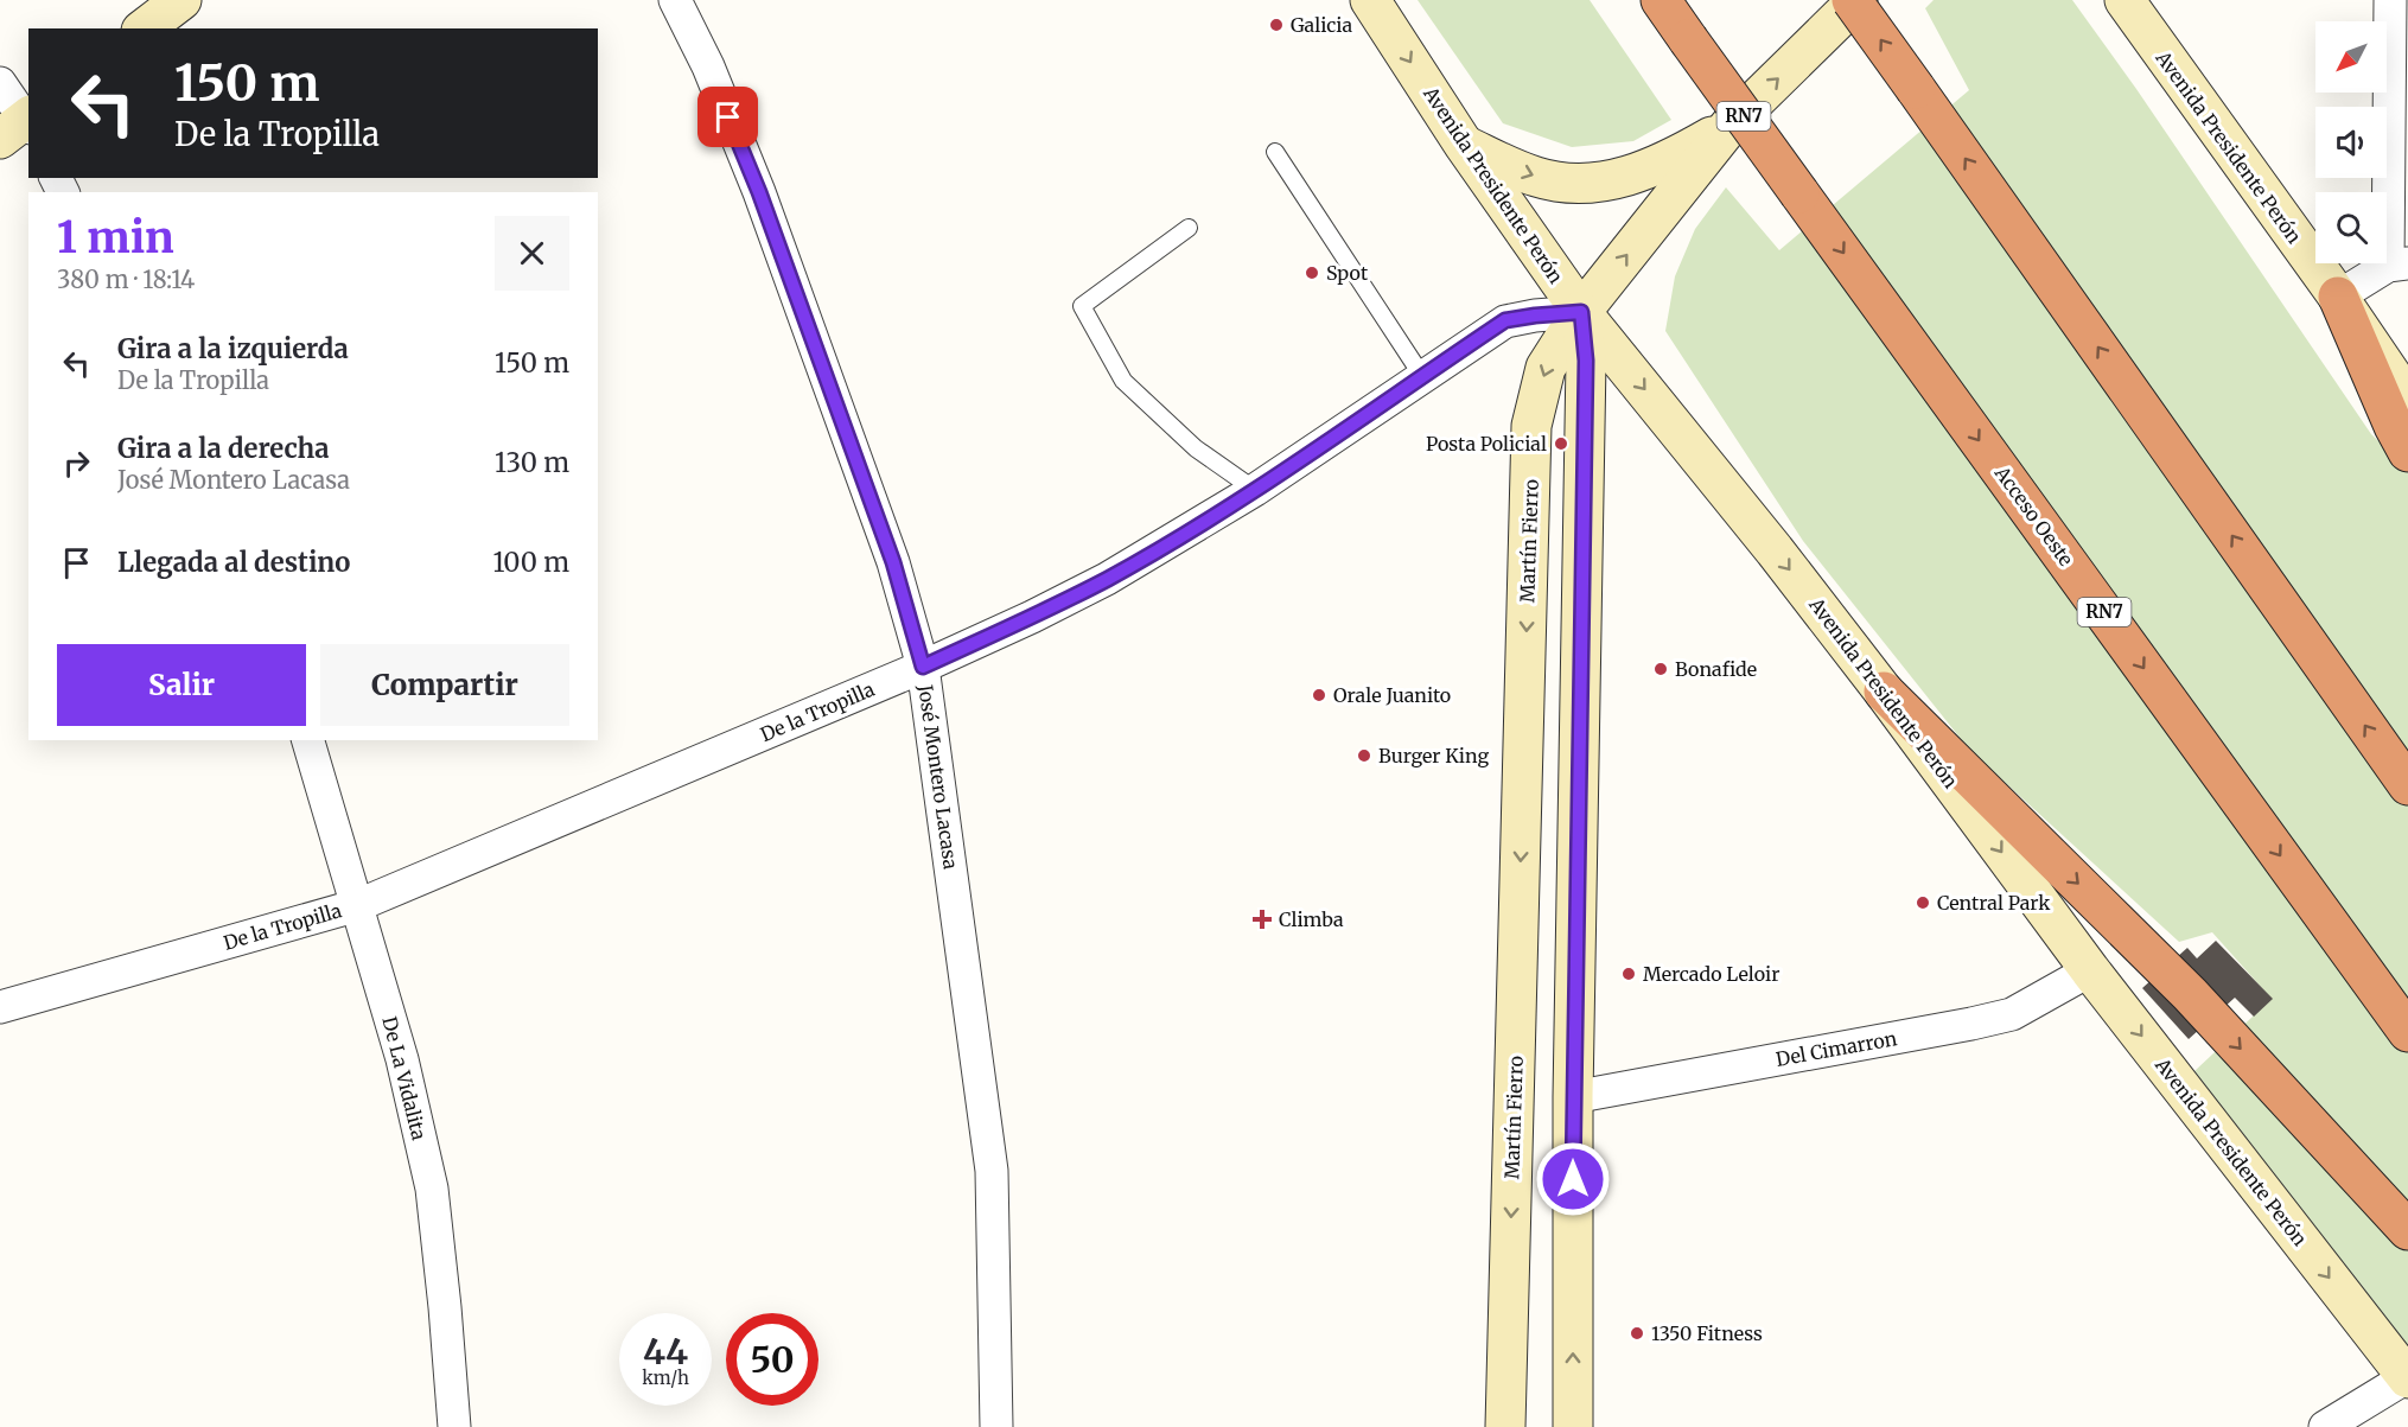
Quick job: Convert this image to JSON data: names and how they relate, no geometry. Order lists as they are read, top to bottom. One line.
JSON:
{"streets":{"highway":["RN7","Acceso Oeste"],"street":["Avenida Presidente Perón","Martín Fierro","De la Tropilla","José Montero Lacasa","Del Cimarron","De La Vidalita"]},"crossings":[["Avenida Presidente Perón","Martín Fierro"],["Avenida Presidente Perón","De la Tropilla"],["Avenida Presidente Perón","Del Cimarron"],["Martín Fierro","De la Tropilla"],["De la Tropilla","José Montero Lacasa"],["De la Tropilla","De La Vidalita"]],"one_way":["Avenida Presidente Perón"],"places":{"other":["Galicia","Spot","Posta Policial","Bonafide","Orale Juanito","Burger King","Central Park","Mercado Leloir","1350 Fitness"],"health":["Climba"]},"north":"bottom left","page":{"turn":["150 m","De la Tropilla"],"heading":["1 min","380 m · 18:14"],"list":[{"name":"Gira a la izquierda","note":"De la Tropilla","value":"150 m"},{"name":"Gira a la derecha","note":"José Montero Lacasa","value":"130 m"},{"name":"Llegada al destino","value":"100 m"}],"buttons":["Salir","Compartir"],"speed":"44 km/h","limit":"50"}}
